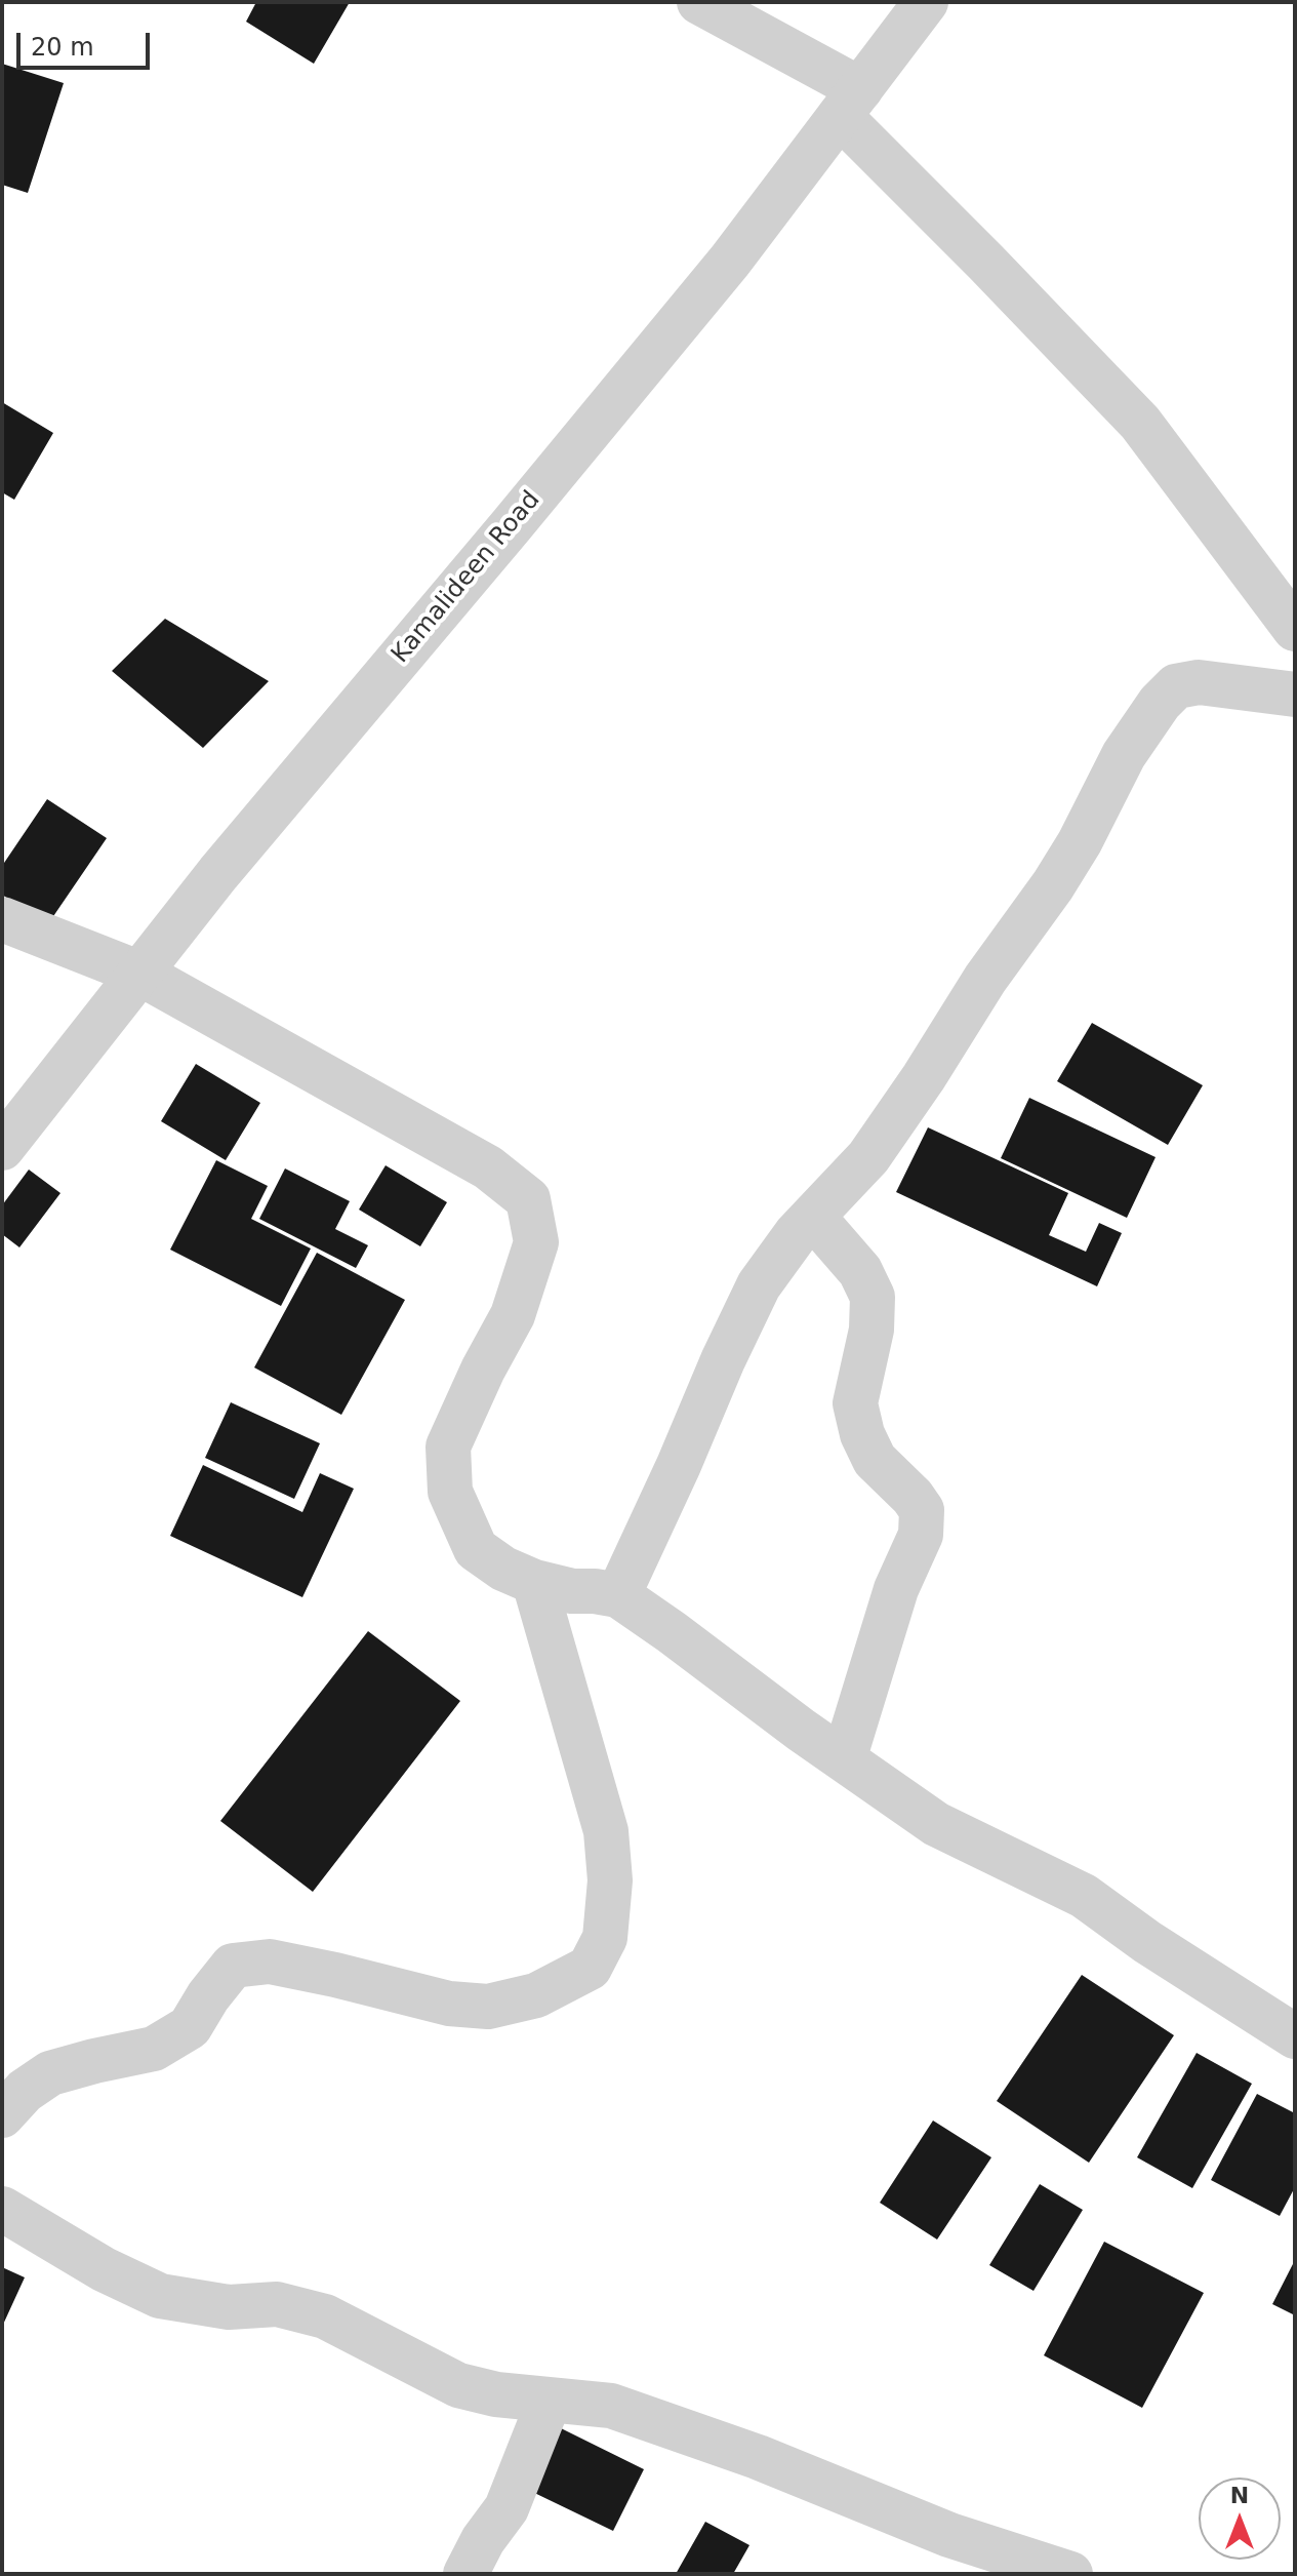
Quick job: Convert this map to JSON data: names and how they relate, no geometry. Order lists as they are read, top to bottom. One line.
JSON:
{"streets":{"street":["Kamalideen Road"]},"scale_bar":"20 m","north":"top"}
